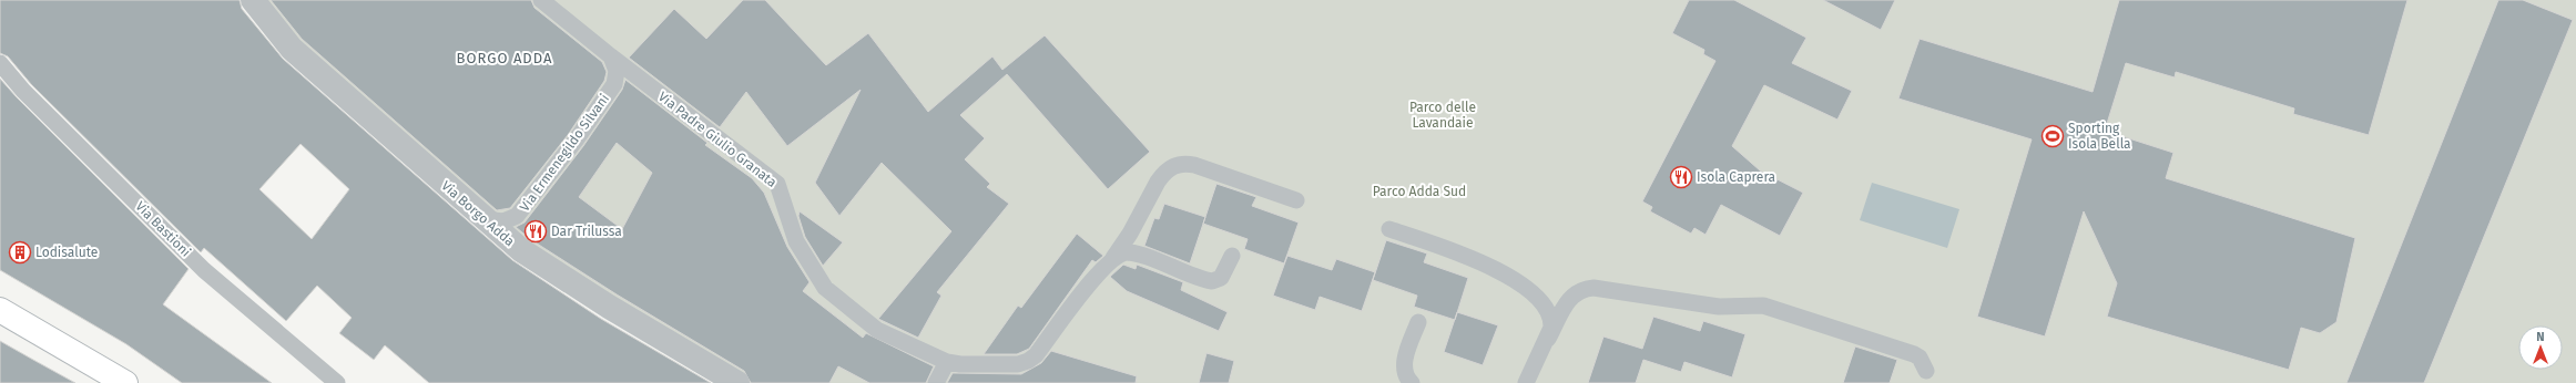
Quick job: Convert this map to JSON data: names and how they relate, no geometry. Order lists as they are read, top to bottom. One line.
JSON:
{"streets":{"street":["Via Borgo Adda"],"lane":["Via Padre Giulio Granata","Via Ermenegildo Silvani","Via Bastioni"]},"crossings":[["Via Padre Giulio Granata","Via Ermenegildo Silvani"],["Via Ermenegildo Silvani","Via Borgo Adda"]],"districts":["BORGO ADDA"],"parks":["Parco delle Lavandaie","Parco Adda Sud"],"places":{"sports":["Sporting Isola Bella"],"restaurant":["Isola Caprera","Dar Trilussa"],"building":["Lodisalute"]},"north":"top"}
